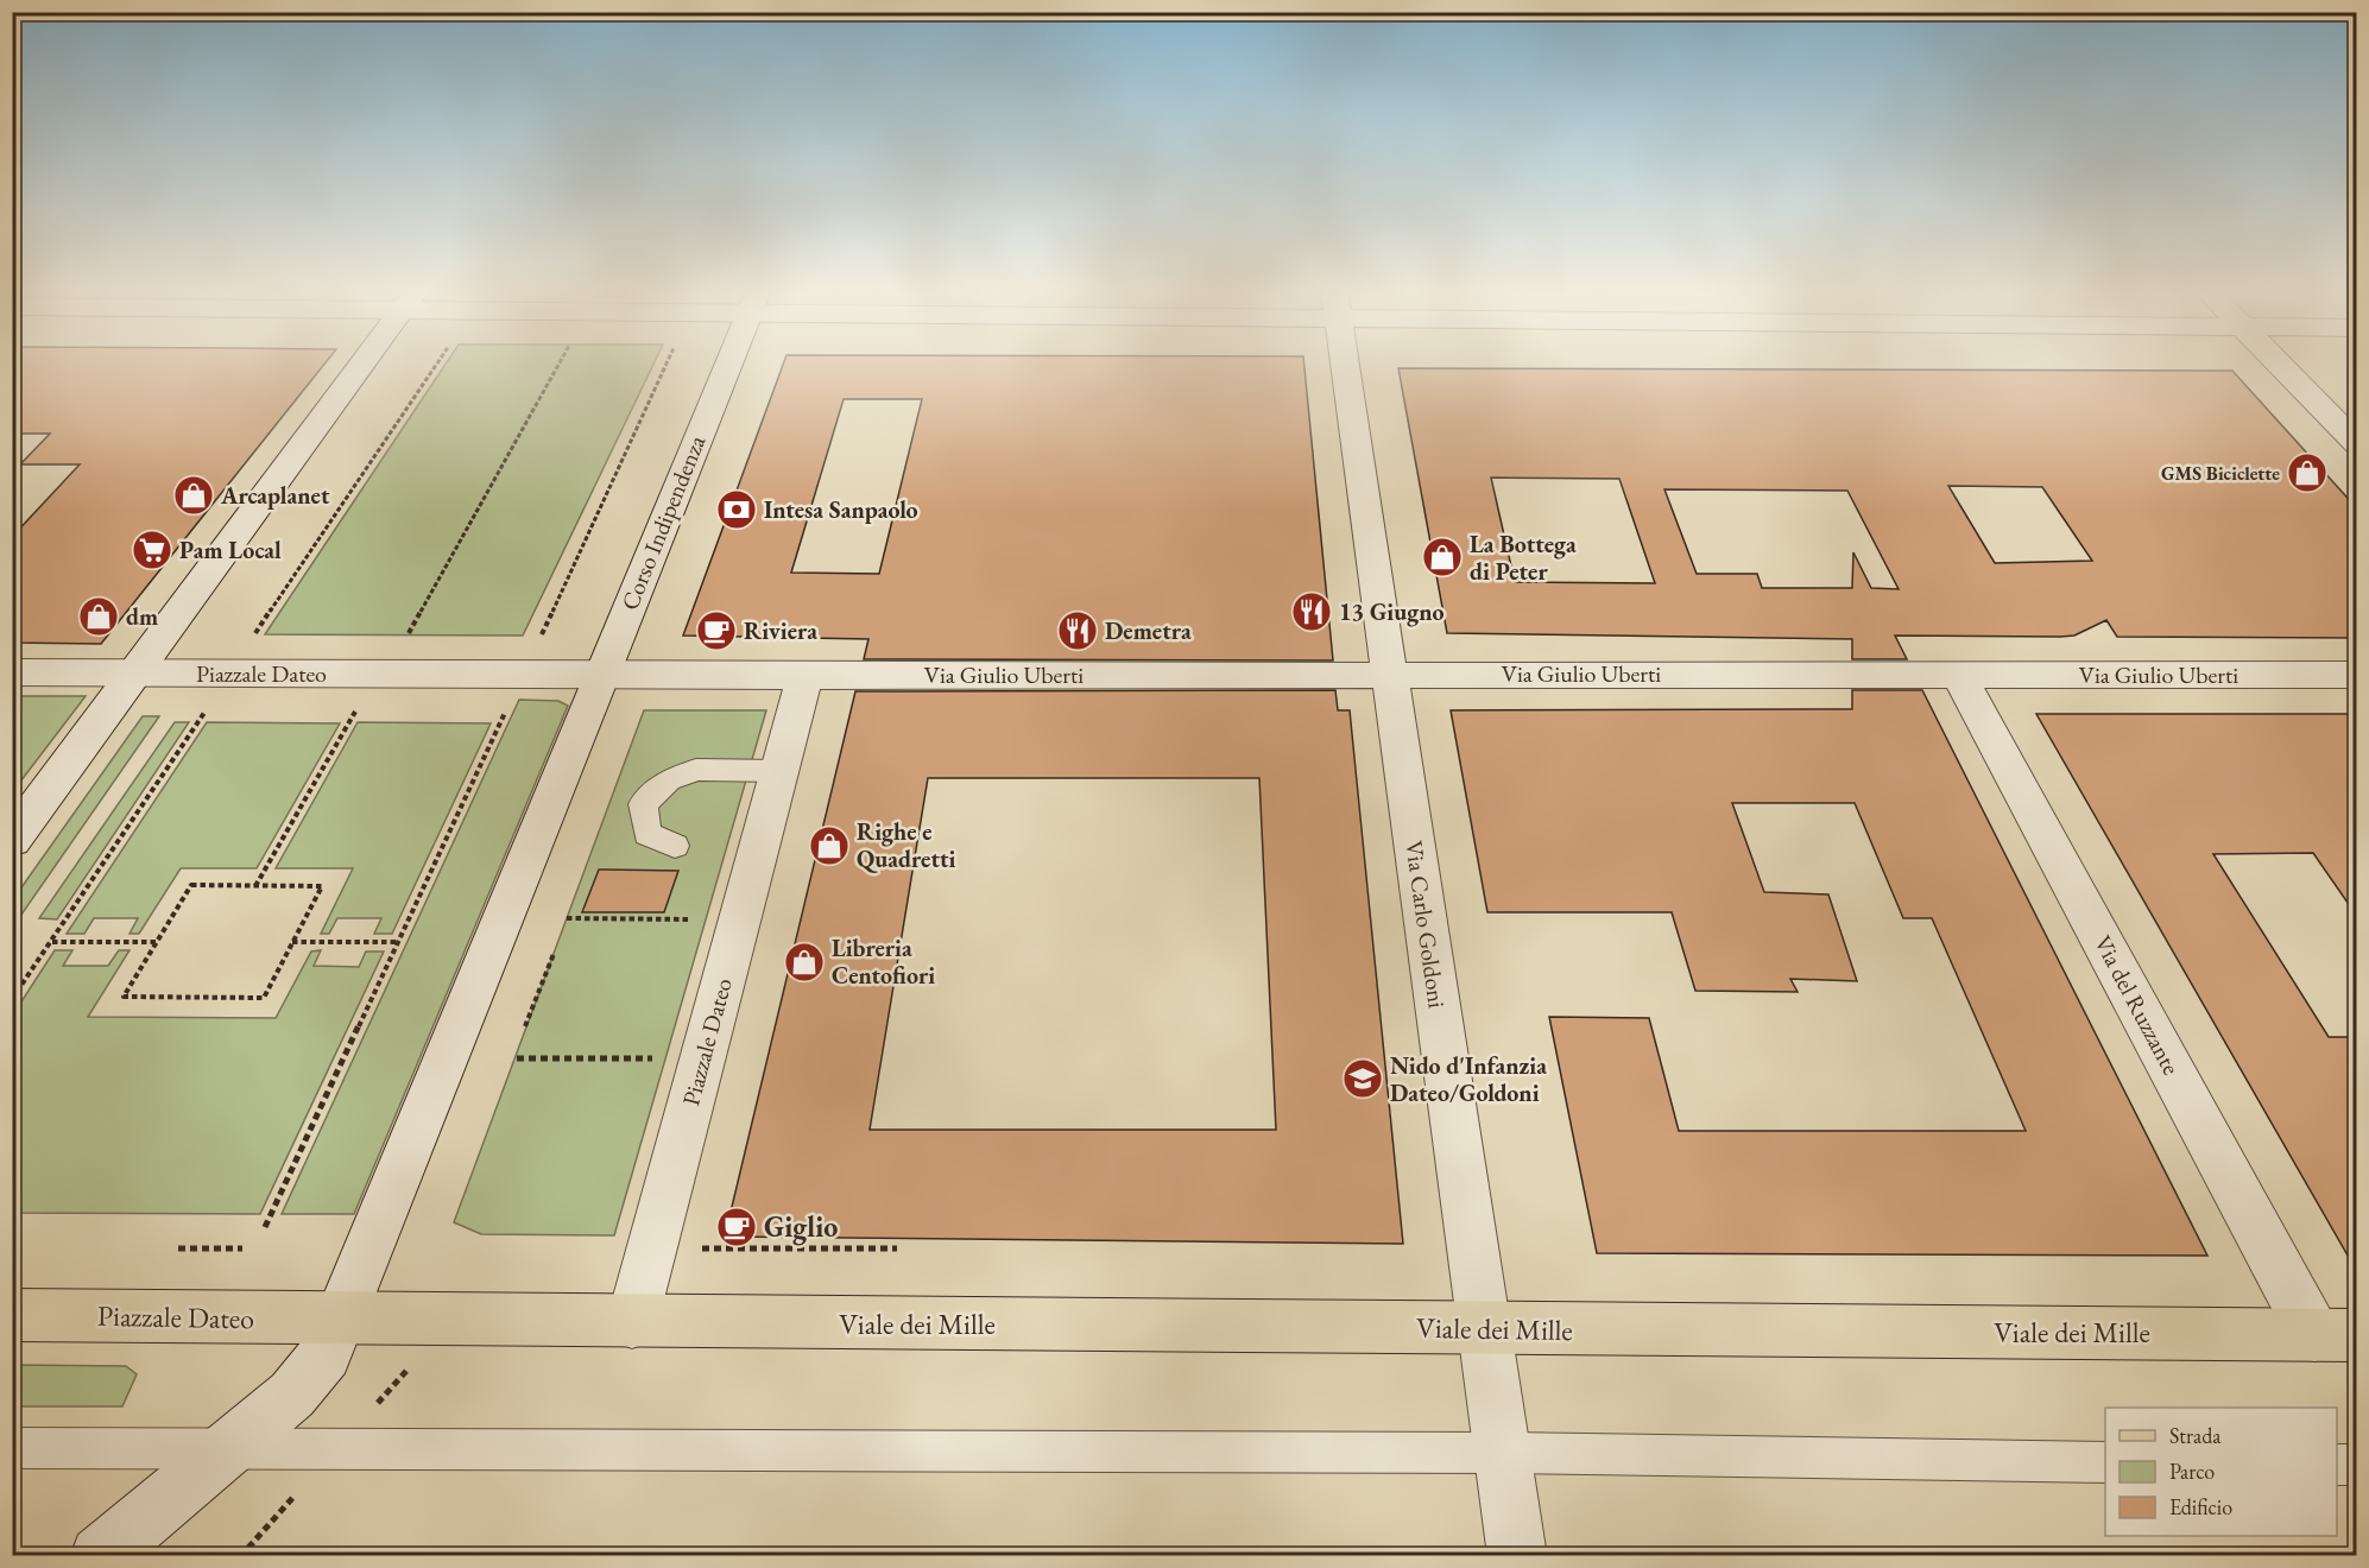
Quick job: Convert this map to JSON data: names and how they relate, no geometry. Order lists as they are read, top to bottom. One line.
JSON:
{"streets":{"main road":["Piazzale Dateo","Viale dei Mille"],"street":["Corso Indipendenza","Via Giulio Uberti","Via Carlo Goldoni","Via del Ruzzante"]},"crossings":[["Corso Indipendenza","Piazzale Dateo"],["Piazzale Dateo","Via Giulio Uberti"],["Piazzale Dateo","Viale dei Mille"],["Via Giulio Uberti","Via Carlo Goldoni"],["Via Giulio Uberti","Via del Ruzzante"],["Via Carlo Goldoni","Viale dei Mille"],["Via del Ruzzante","Viale dei Mille"]],"places":{"shop":["GMS Biciclette","Arcaplanet","La Bottega di Peter","dm","Righe e Quadretti","Libreria Centofiori"],"bank":["Intesa Sanpaolo"],"supermarket":["Pam Local"],"restaurant":["13 Giugno","Demetra"],"cafe":["Riviera","Giglio"],"school or university":["Nido d'Infanzia Dateo/Goldoni"]},"legend":["Strada","Parco","Edificio"]}
